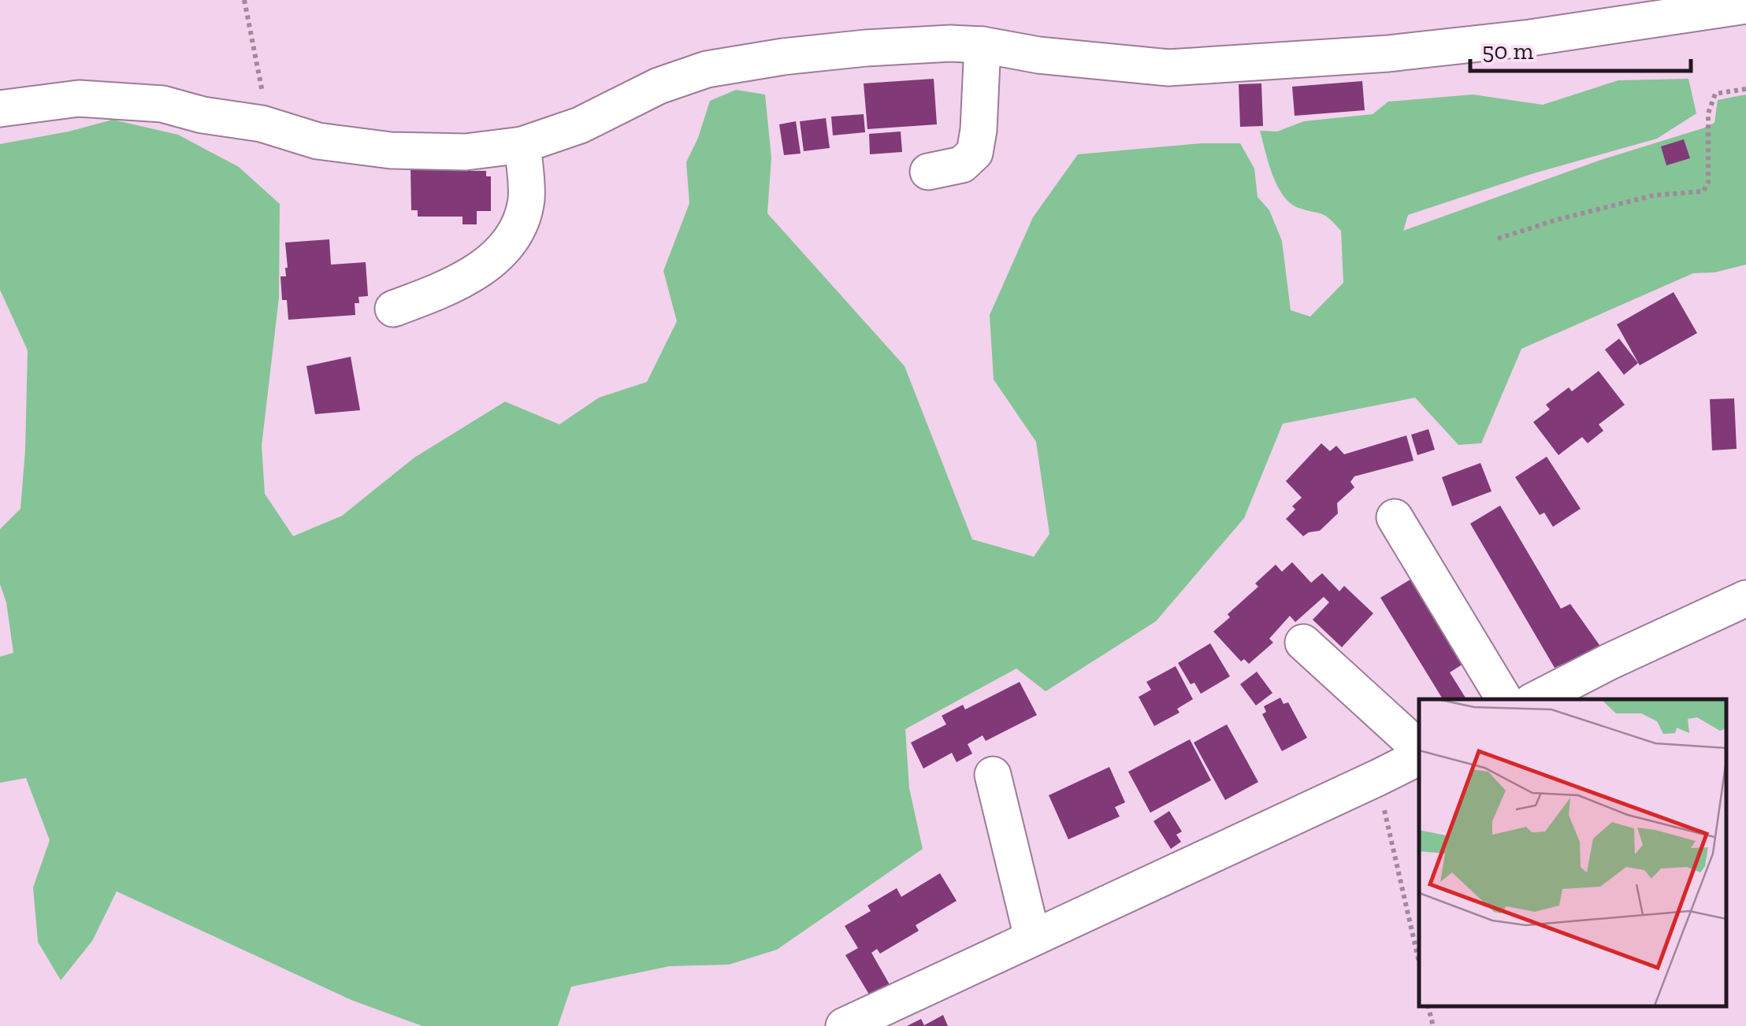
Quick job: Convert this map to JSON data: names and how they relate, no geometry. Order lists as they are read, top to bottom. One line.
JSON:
{"scale_bar":"50 m"}
